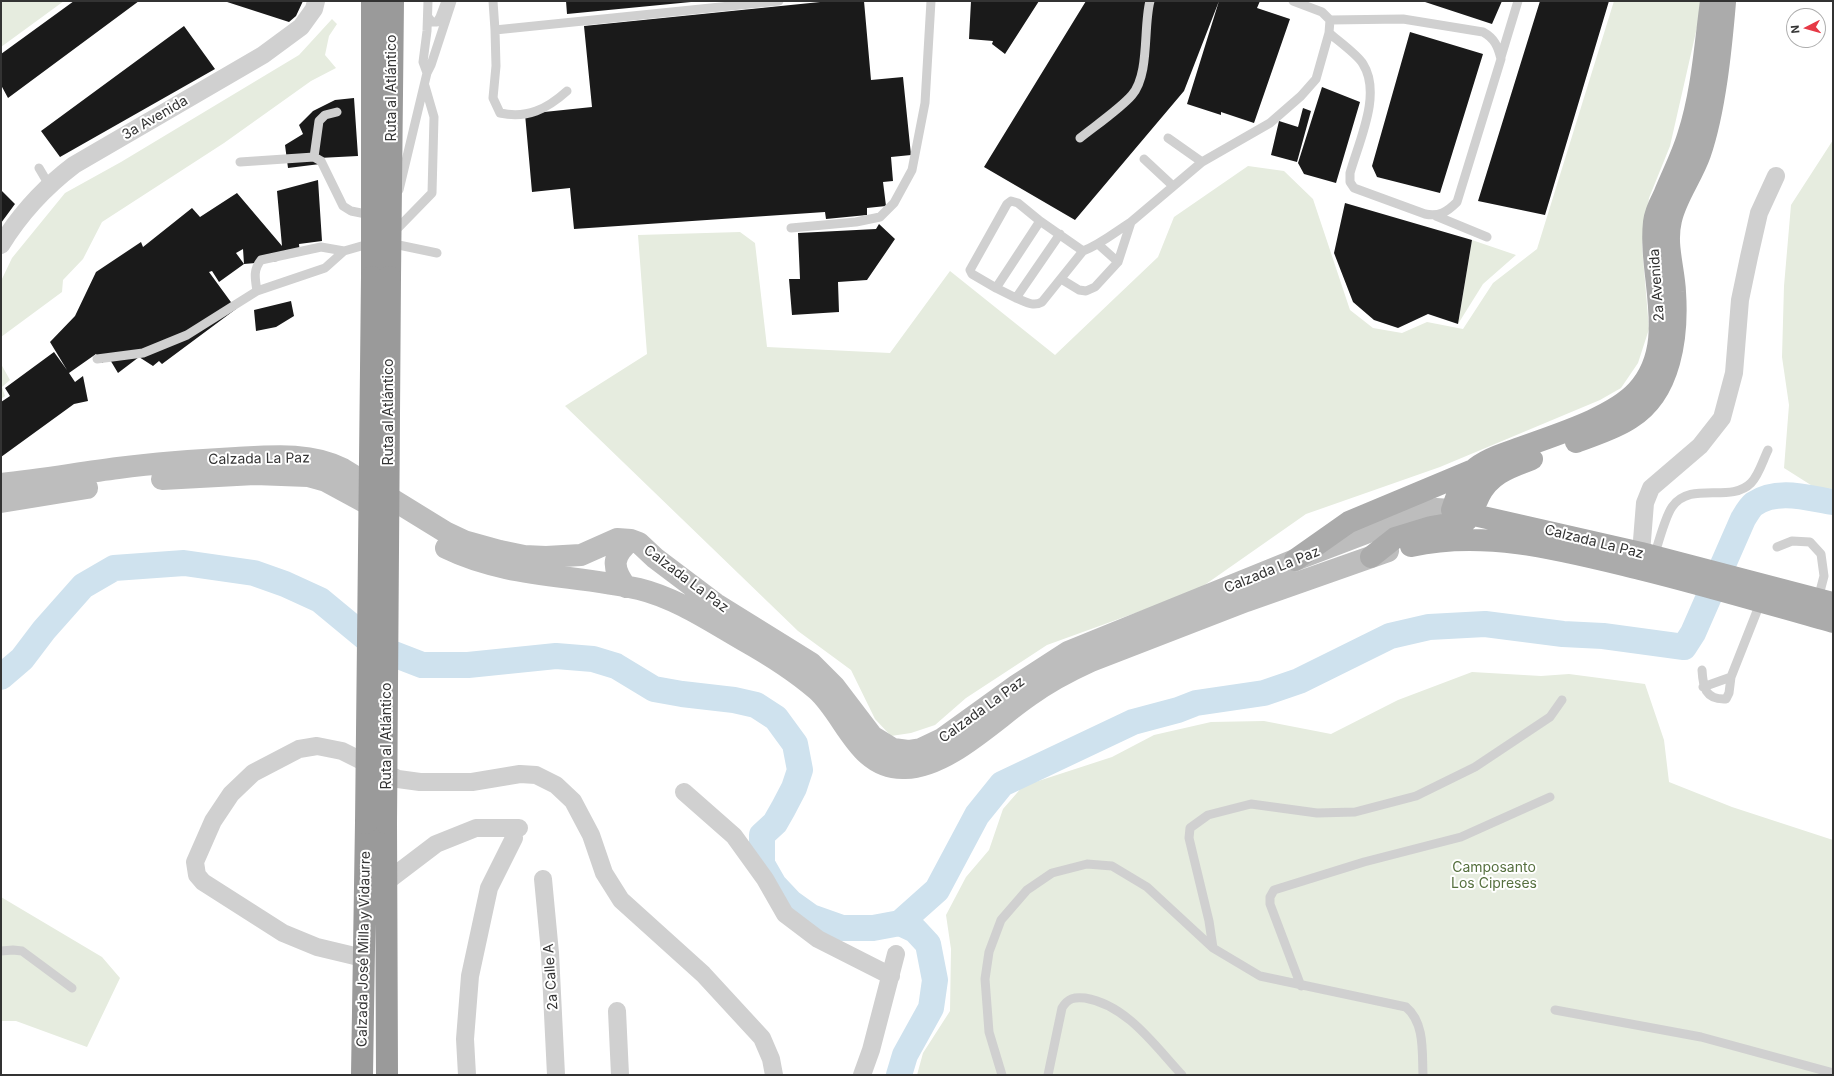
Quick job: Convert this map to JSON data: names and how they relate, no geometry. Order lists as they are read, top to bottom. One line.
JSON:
{"streets":{"highway":["Ruta al Atlántico","Calzada José Milla y Vidaurre"],"main road":["2a Avenida","Calzada La Paz"],"street":["3a Avenida","2a Calle A"]},"crossings":[["Ruta al Atlántico","Calzada José Milla y Vidaurre"],["2a Avenida","Calzada La Paz"]],"parks":["Camposanto Los Cipreses"],"north":"left"}
